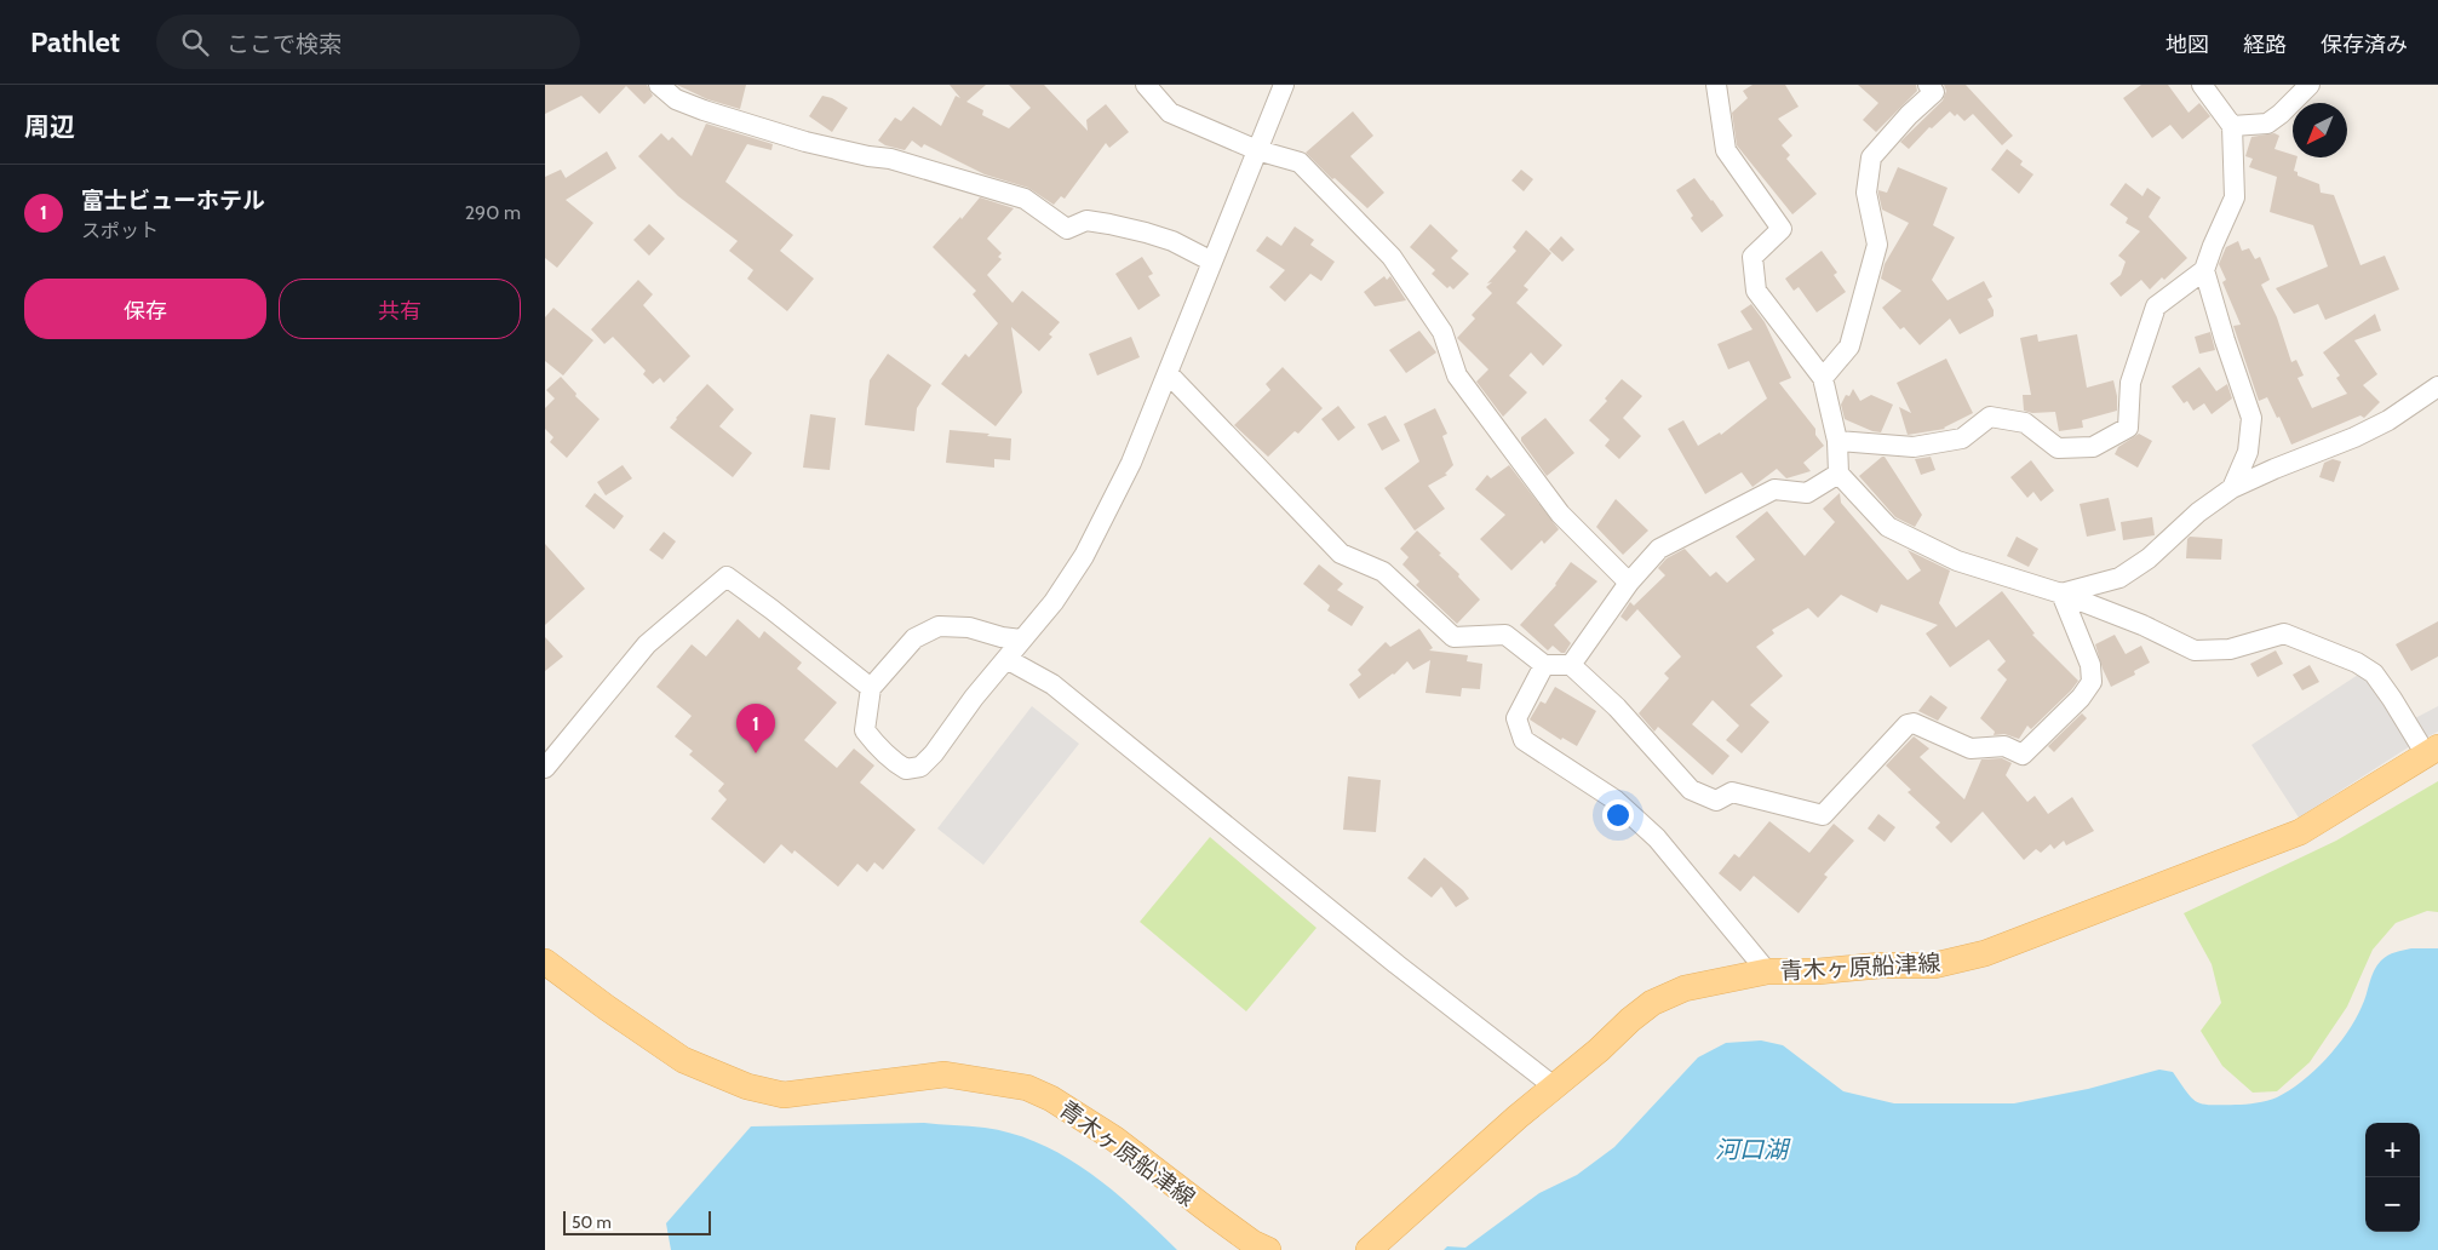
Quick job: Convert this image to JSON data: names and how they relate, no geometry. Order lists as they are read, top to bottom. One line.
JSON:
{"streets":{"main road":["青木ヶ原船津線"]},"water":["河口湖"],"scale_bar":"50 m","north":"bottom left","page":{"header":"Pathlet","search":"ここで検索","nav":["地図","経路","保存済み"],"heading":"周辺","list":[{"mark":"1","name":"富士ビューホテル","note":"スポット","value":"290 m"}],"buttons":["保存","共有"],"pins":"1","map_buttons":["+","−"],"scale":"50 m"}}
